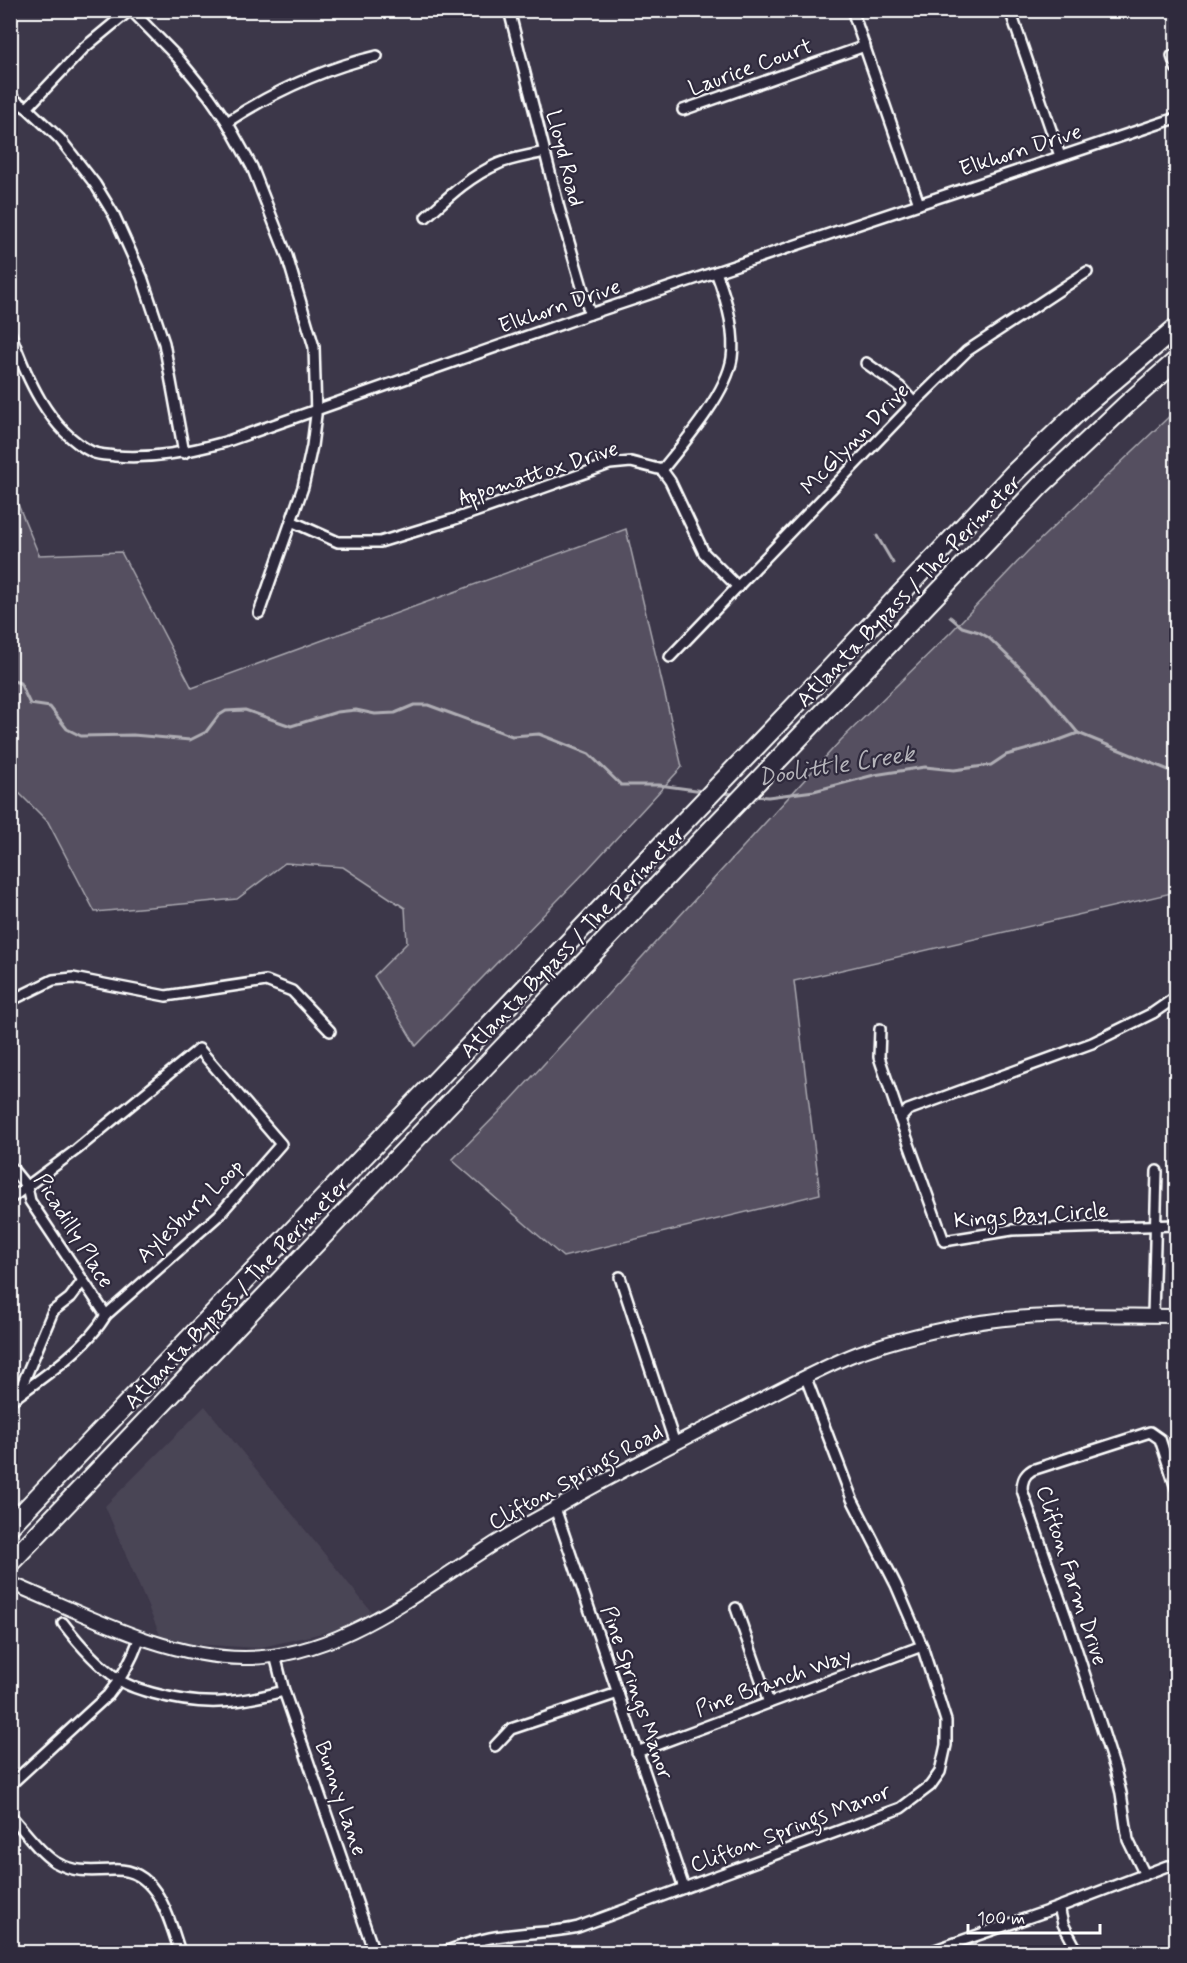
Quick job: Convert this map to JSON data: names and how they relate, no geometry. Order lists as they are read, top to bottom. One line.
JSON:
{"streets":{"highway":["Atlanta Bypass / The Perimeter"],"street":["Laurice Court","Elkhorn Drive","Lloyd Road","McGlynn Drive","Appomattox Drive","Aylesbury Loop","Kings Bay Circle","Picadilly Place","Clifton Springs Road","Clifton Farm Drive","Pine Branch Way","Pine Springs Manor","Bunny Lane","Clifton Springs Manor"]},"crossings":[["Elkhorn Drive","Lloyd Road"],["Aylesbury Loop","Picadilly Place"],["Clifton Springs Road","Pine Springs Manor"],["Clifton Springs Road","Bunny Lane"],["Clifton Springs Road","Clifton Springs Manor"],["Pine Branch Way","Pine Springs Manor"],["Pine Branch Way","Clifton Springs Manor"],["Pine Springs Manor","Clifton Springs Manor"]],"water":["Doolittle Creek"],"scale_bar":"100 m"}
